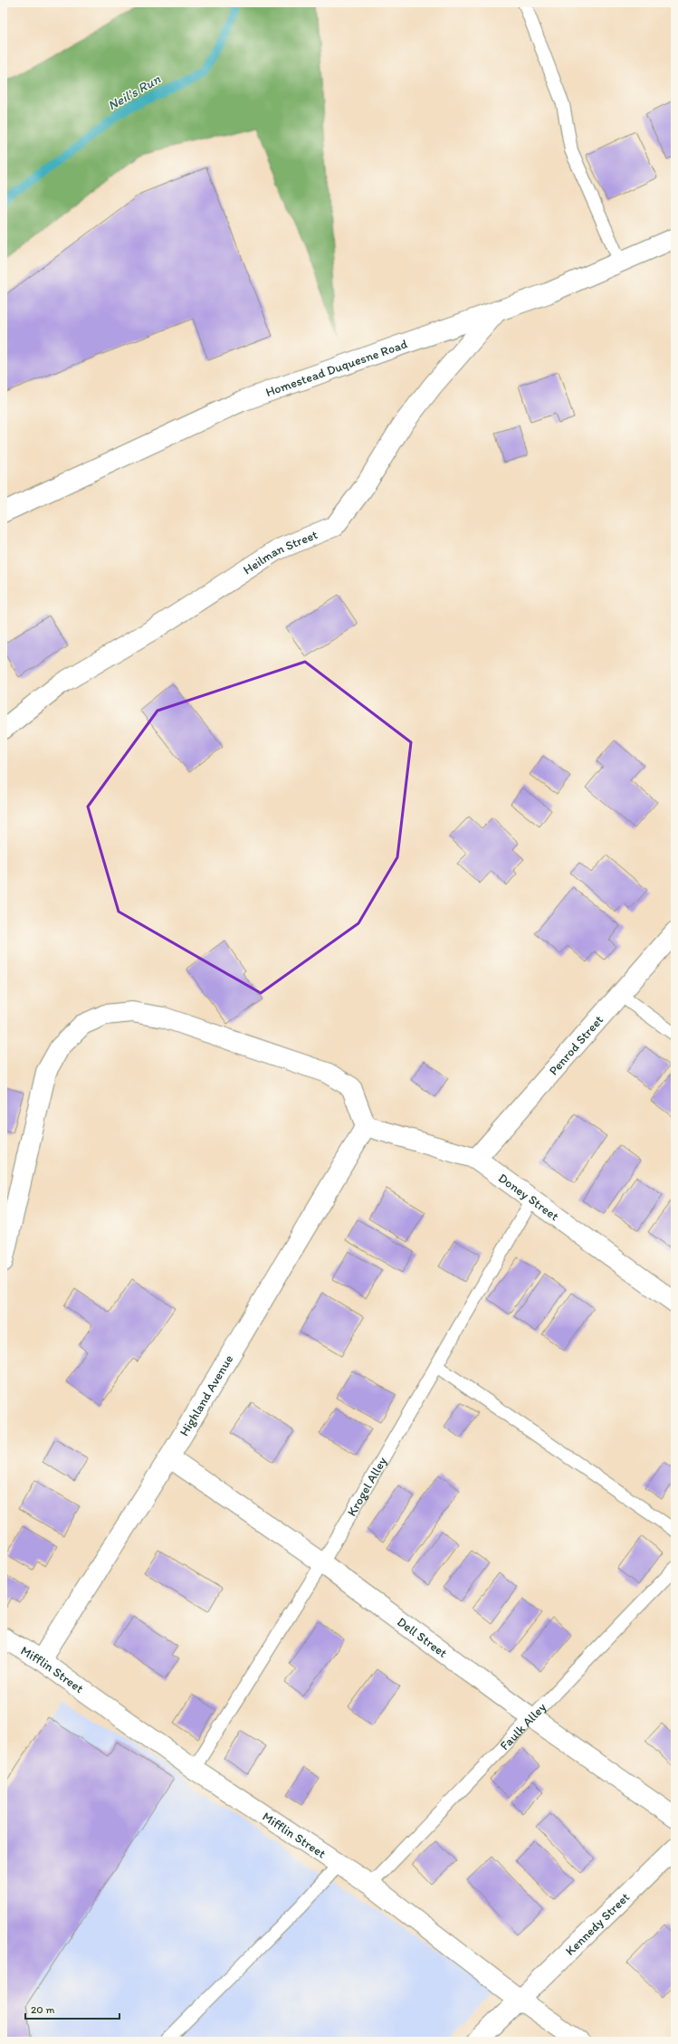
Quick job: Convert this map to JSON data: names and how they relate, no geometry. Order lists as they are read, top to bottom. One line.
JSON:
{"streets":{"street":["Homestead Duquesne Road","Heilman Street","Penrod Street","Doney Street","Highland Avenue","Dell Street","Mifflin Street","Kennedy Street"],"lane":["Krogel Alley","Faulk Alley"]},"crossings":[["Homestead Duquesne Road","Heilman Street"],["Penrod Street","Doney Street"],["Doney Street","Highland Avenue"],["Doney Street","Krogel Alley"],["Highland Avenue","Dell Street"],["Highland Avenue","Mifflin Street"],["Krogel Alley","Dell Street"],["Krogel Alley","Mifflin Street"],["Dell Street","Faulk Alley"],["Mifflin Street","Faulk Alley"],["Mifflin Street","Kennedy Street"]],"water":["Neil's Run"],"scale_bar":"20 m"}
